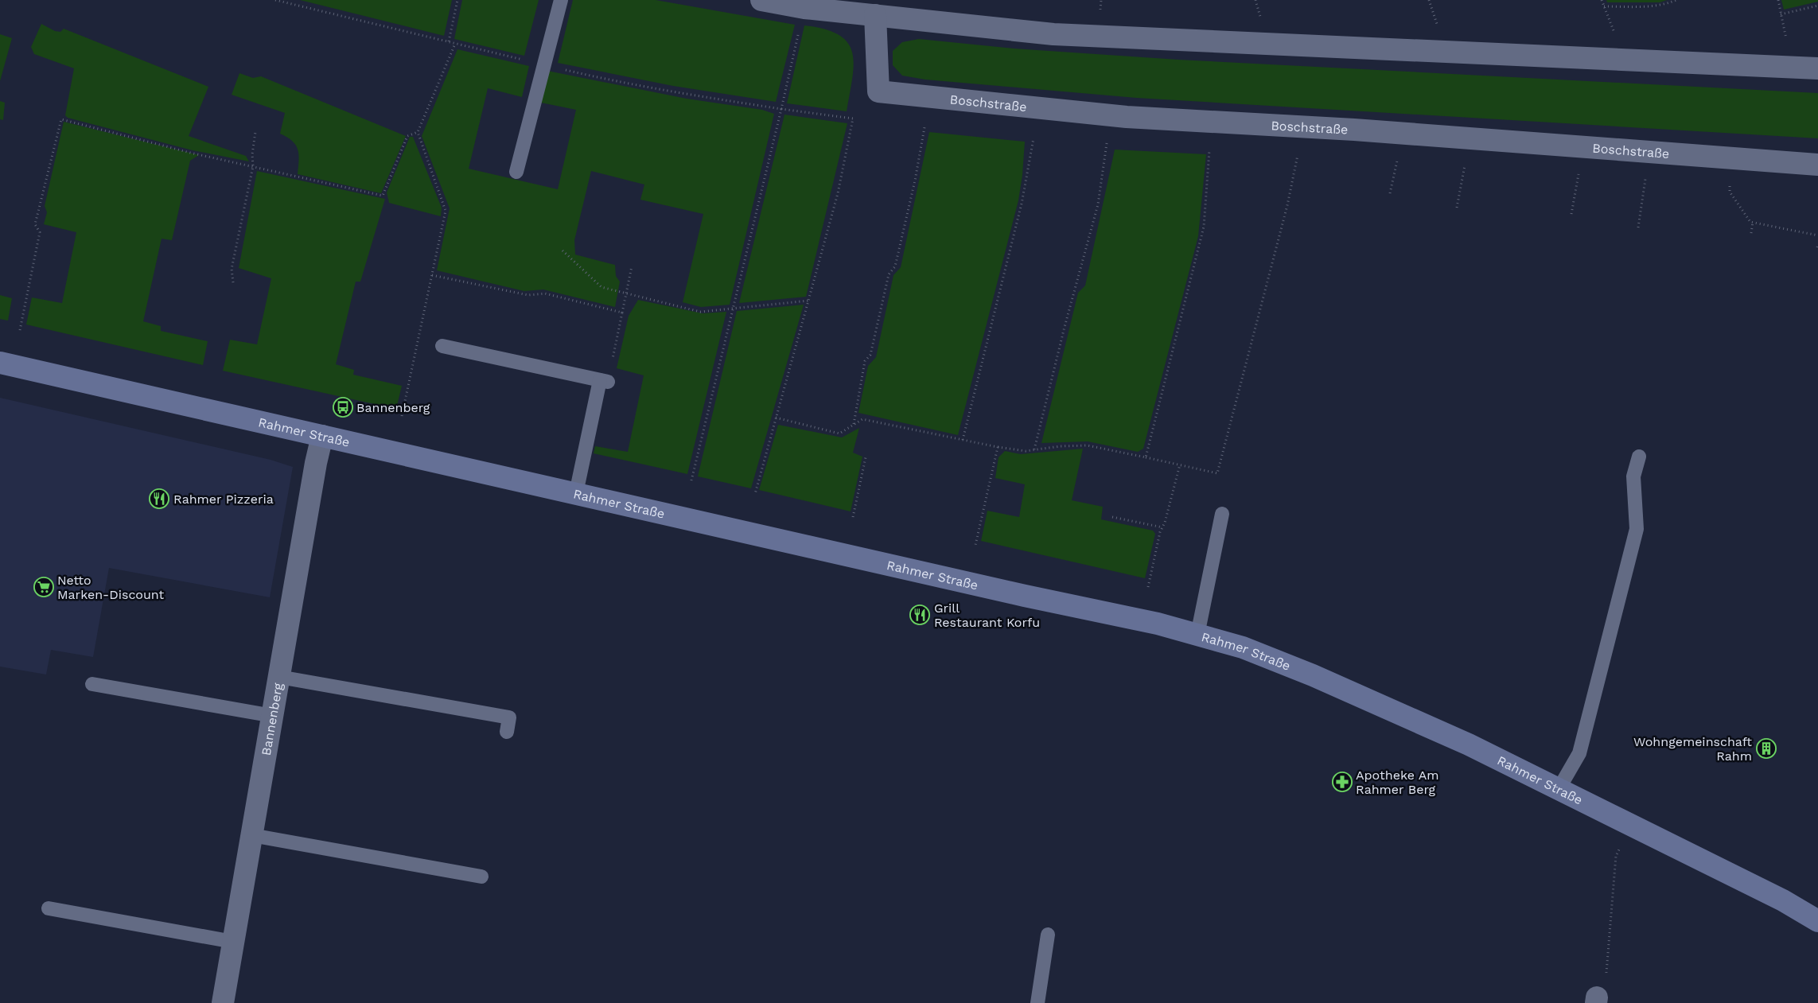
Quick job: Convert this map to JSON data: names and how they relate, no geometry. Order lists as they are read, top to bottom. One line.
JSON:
{"streets":{"main road":["Rahmer Straße"],"street":["Boschstraße","Bannenberg"]},"crossings":[["Rahmer Straße","Bannenberg"]],"places":{"bus stop":["Bannenberg"],"restaurant":["Rahmer Pizzeria","Grill Restaurant Korfu"],"supermarket":["Netto Marken-Discount"],"building":["Wohngemeinschaft Rahm"],"pharmacy":["Apotheke Am Rahmer Berg"]}}
